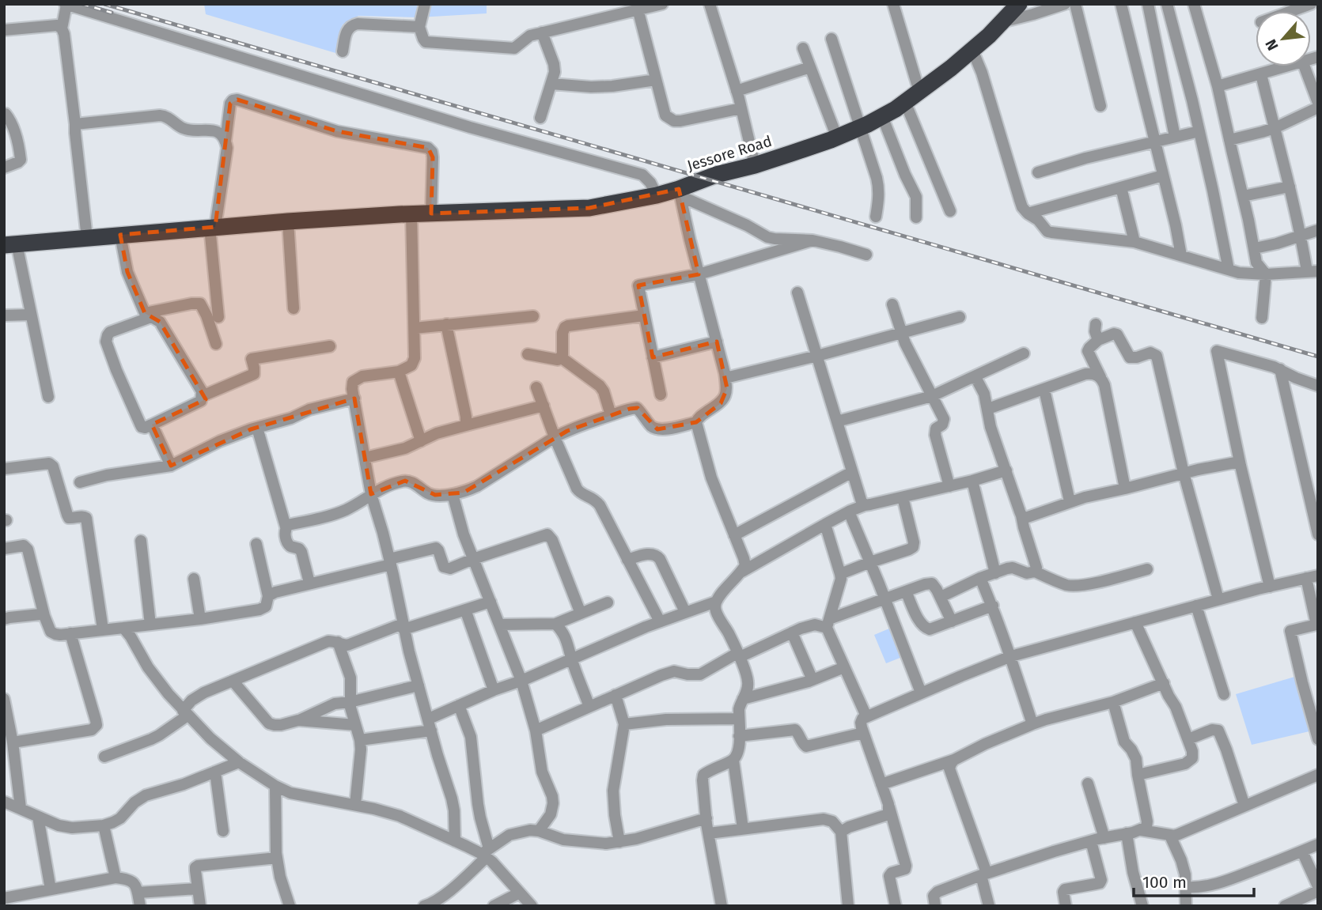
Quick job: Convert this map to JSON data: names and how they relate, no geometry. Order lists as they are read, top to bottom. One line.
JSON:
{"streets":{"highway":["Jessore Road"]},"scale_bar":"100 m","north":"bottom left"}
